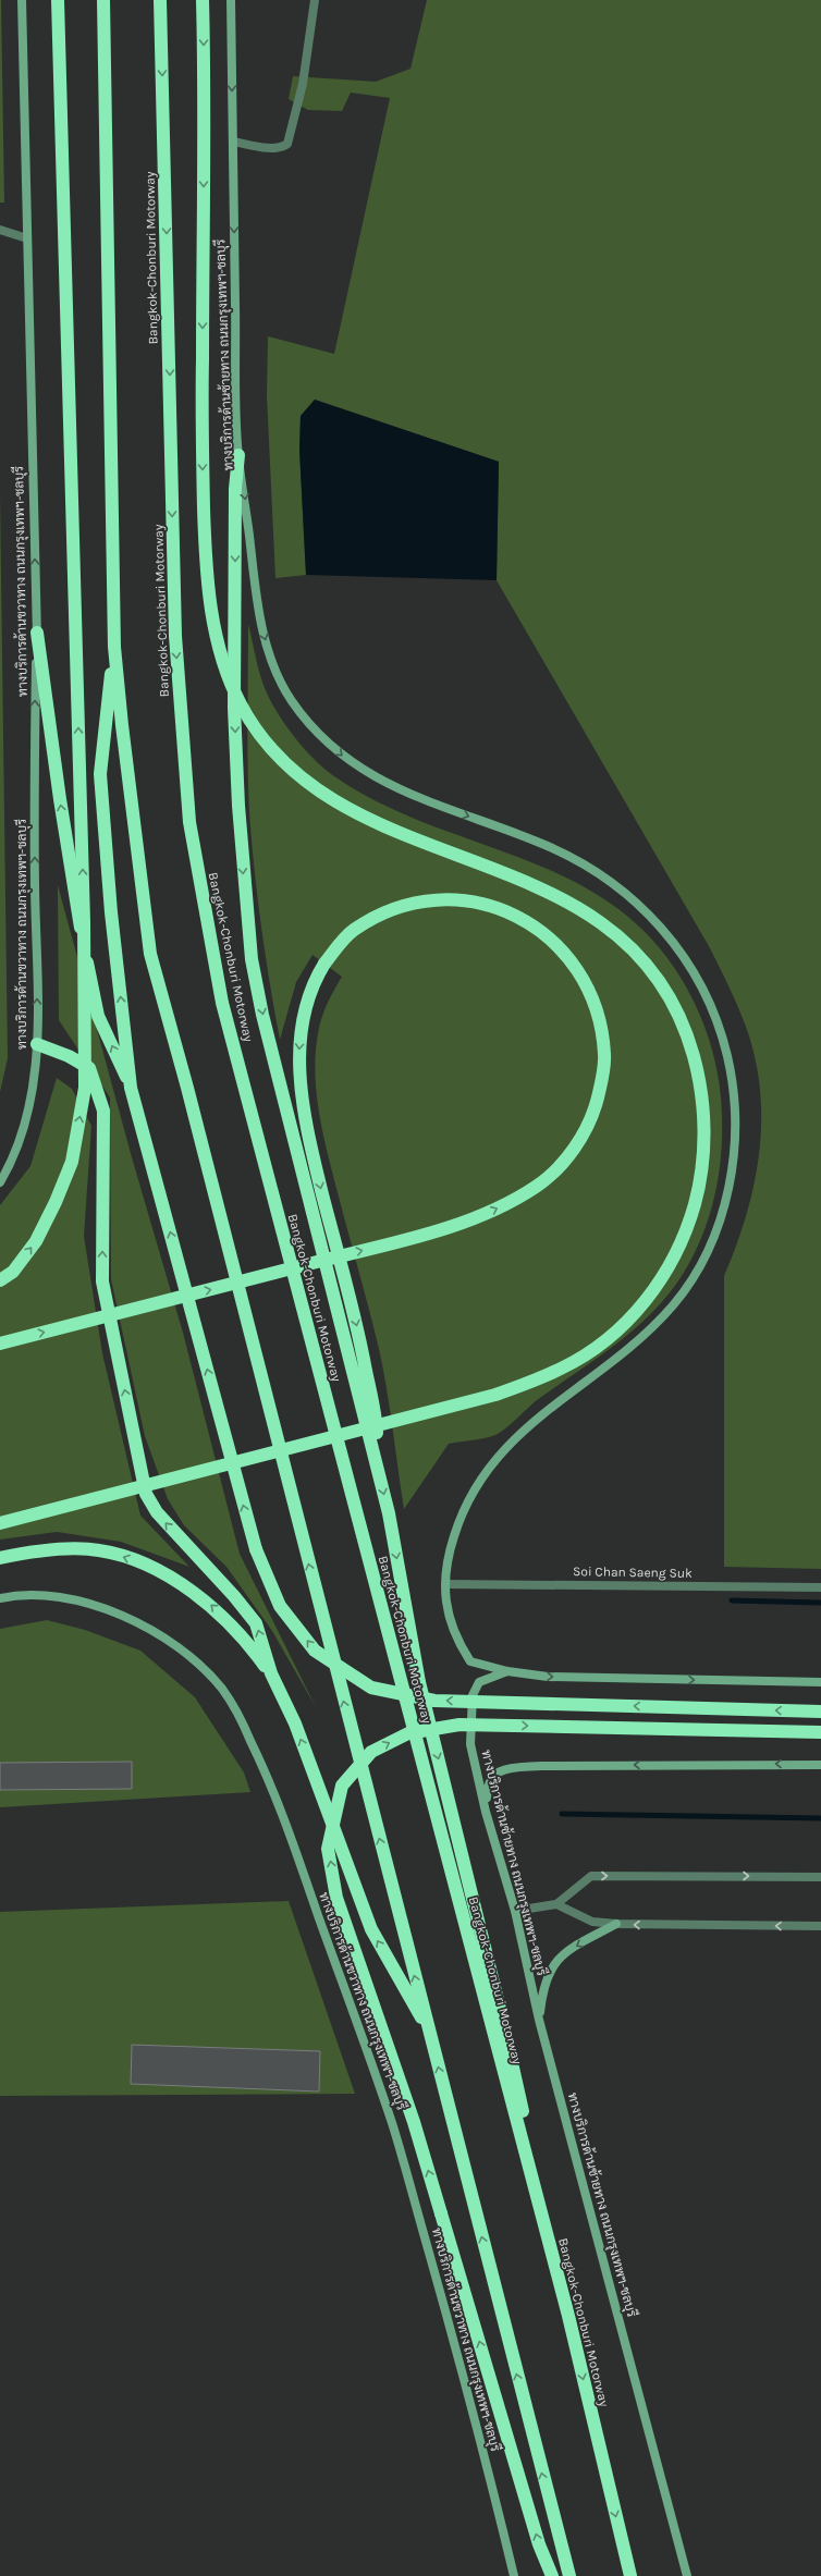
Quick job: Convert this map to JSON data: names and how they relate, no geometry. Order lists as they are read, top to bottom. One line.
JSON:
{"streets":{"highway":["Bangkok-Chonburi Motorway"],"main road":["ทางบริการด้านซ้ายทาง ถนนกรุงเทพฯ-ชลบุรี","ทางบริการด้านขวาทาง ถนนกรุงเทพฯ-ชลบุรี"],"street":["Soi Chan Saeng Suk"]},"crossings":[["ทางบริการด้านซ้ายทาง ถนนกรุงเทพฯ-ชลบุรี","Soi Chan Saeng Suk"]],"one_way":["ทางบริการด้านซ้ายทาง ถนนกรุงเทพฯ-ชลบุรี"]}
